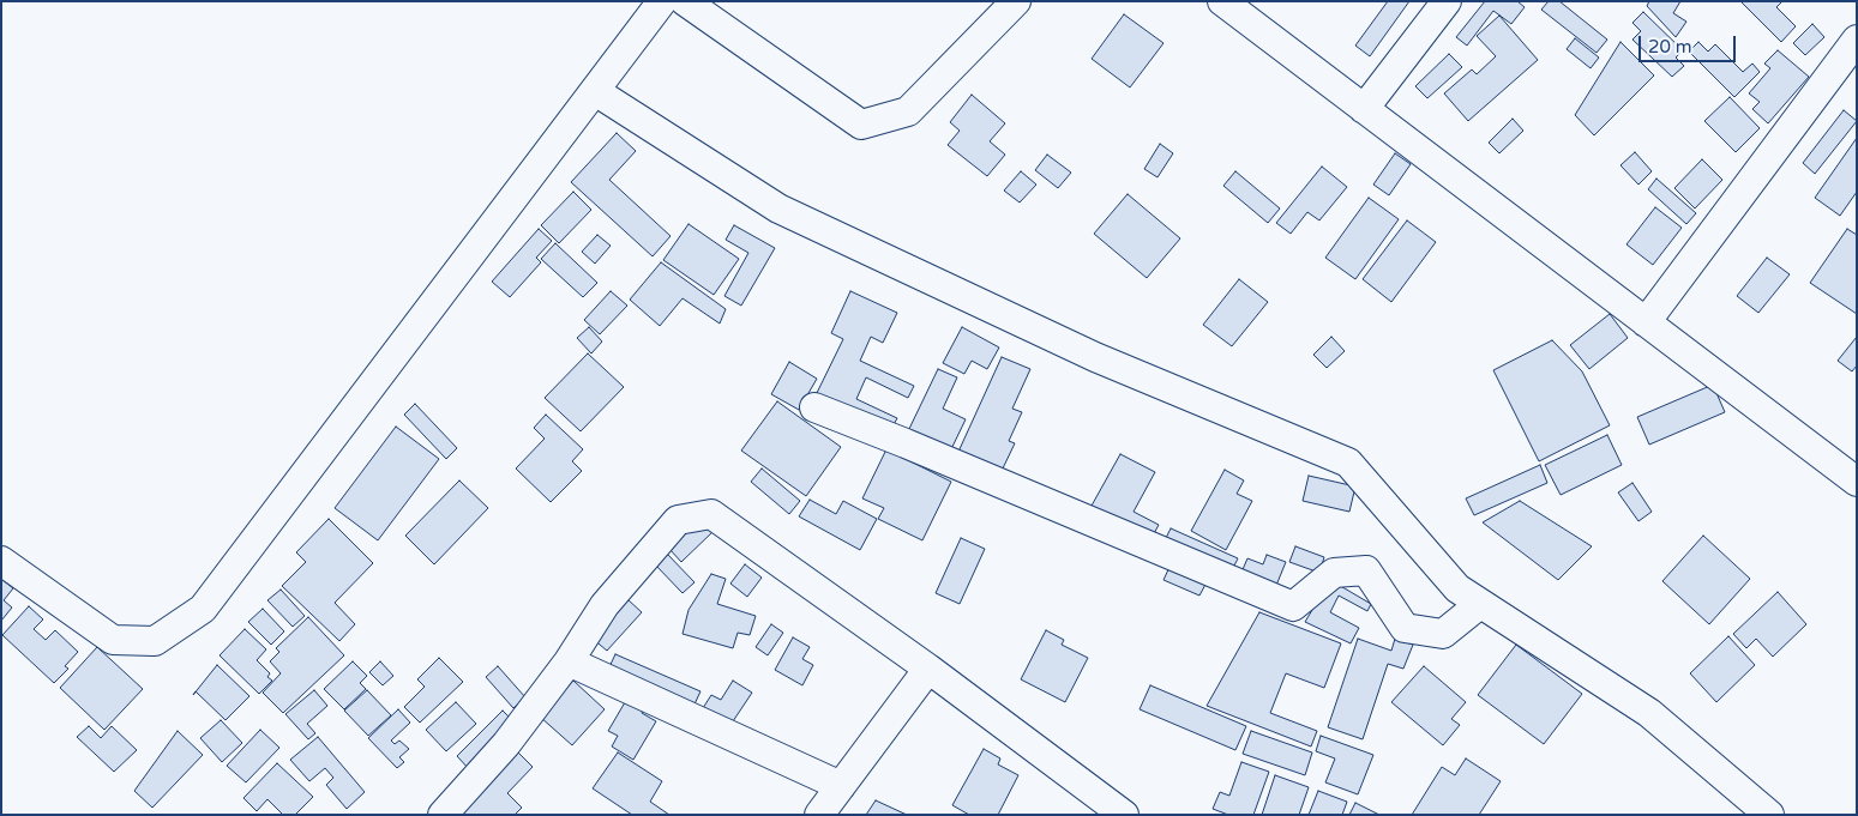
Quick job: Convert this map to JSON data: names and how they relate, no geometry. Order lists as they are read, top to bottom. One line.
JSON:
{"scale_bar":"20 m"}
